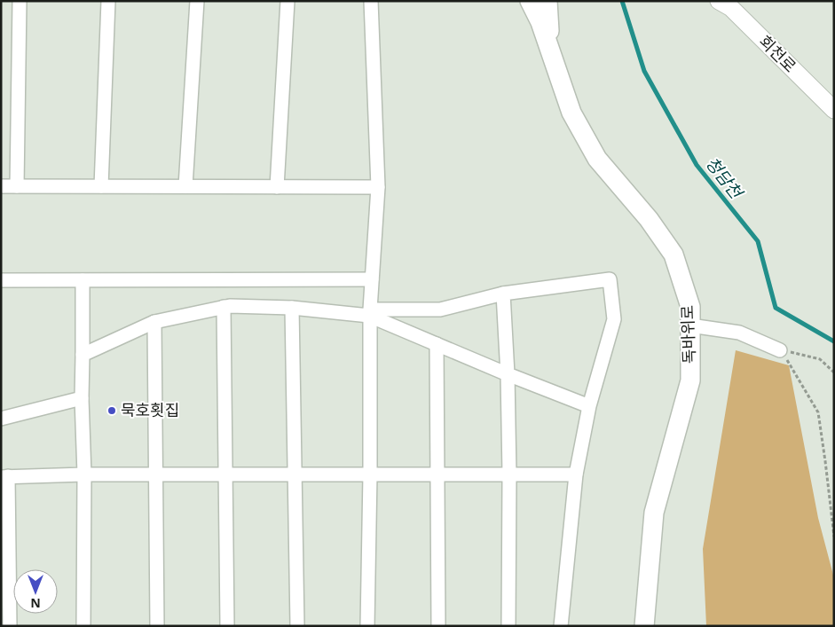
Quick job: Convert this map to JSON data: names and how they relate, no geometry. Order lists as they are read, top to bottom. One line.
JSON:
{"streets":{"main road":["독바위로"],"street":["회천로"]},"water":["청담천"],"places":["묵호횟집"],"north":"bottom"}
